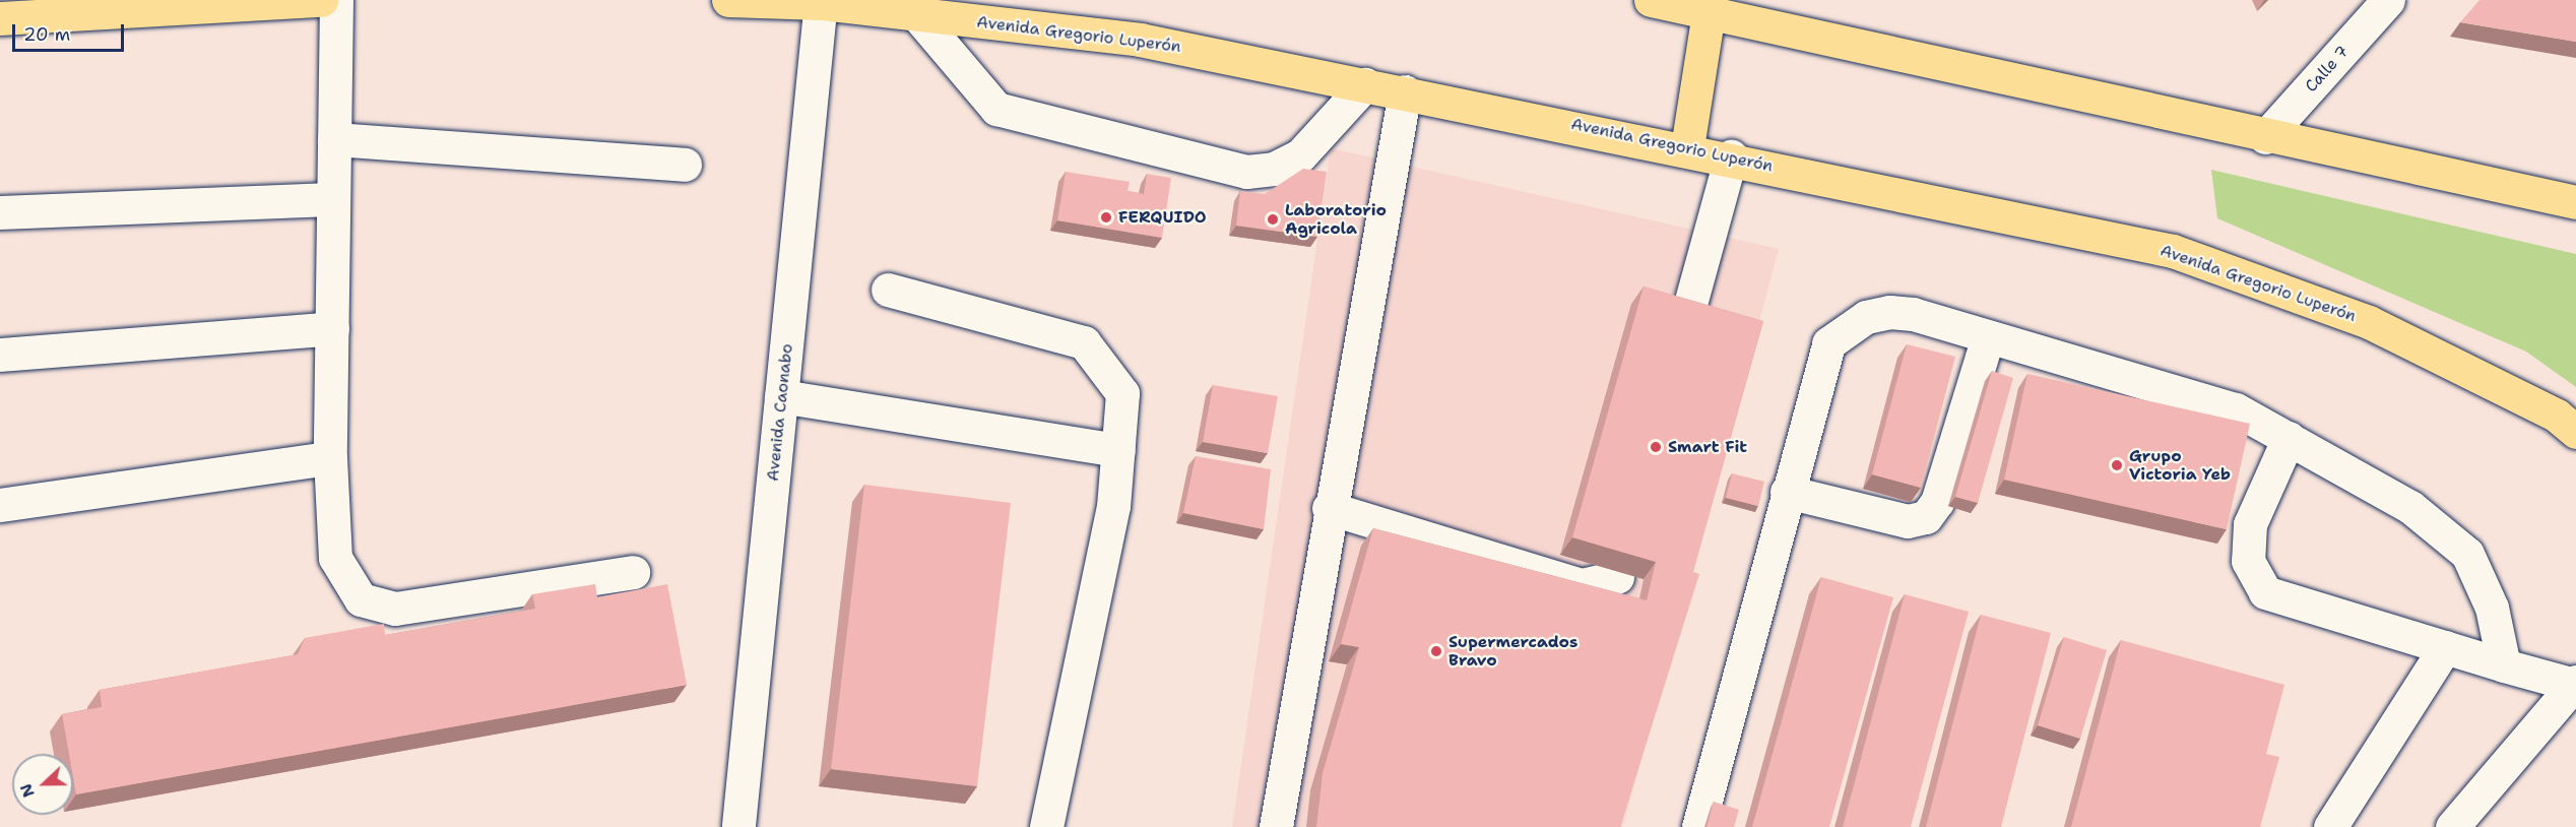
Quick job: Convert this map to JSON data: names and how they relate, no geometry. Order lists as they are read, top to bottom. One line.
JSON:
{"streets":{"main road":["Avenida Gregorio Luperón"],"street":["Calle 7","Avenida Caonabo"]},"crossings":[["Avenida Gregorio Luperón","Avenida Caonabo"]],"places":["FERQUIDO","Laboratorio Agricola","Smart Fit","Grupo Victoria Yeb","Supermercados Bravo"],"scale_bar":"20 m","north":"left"}
